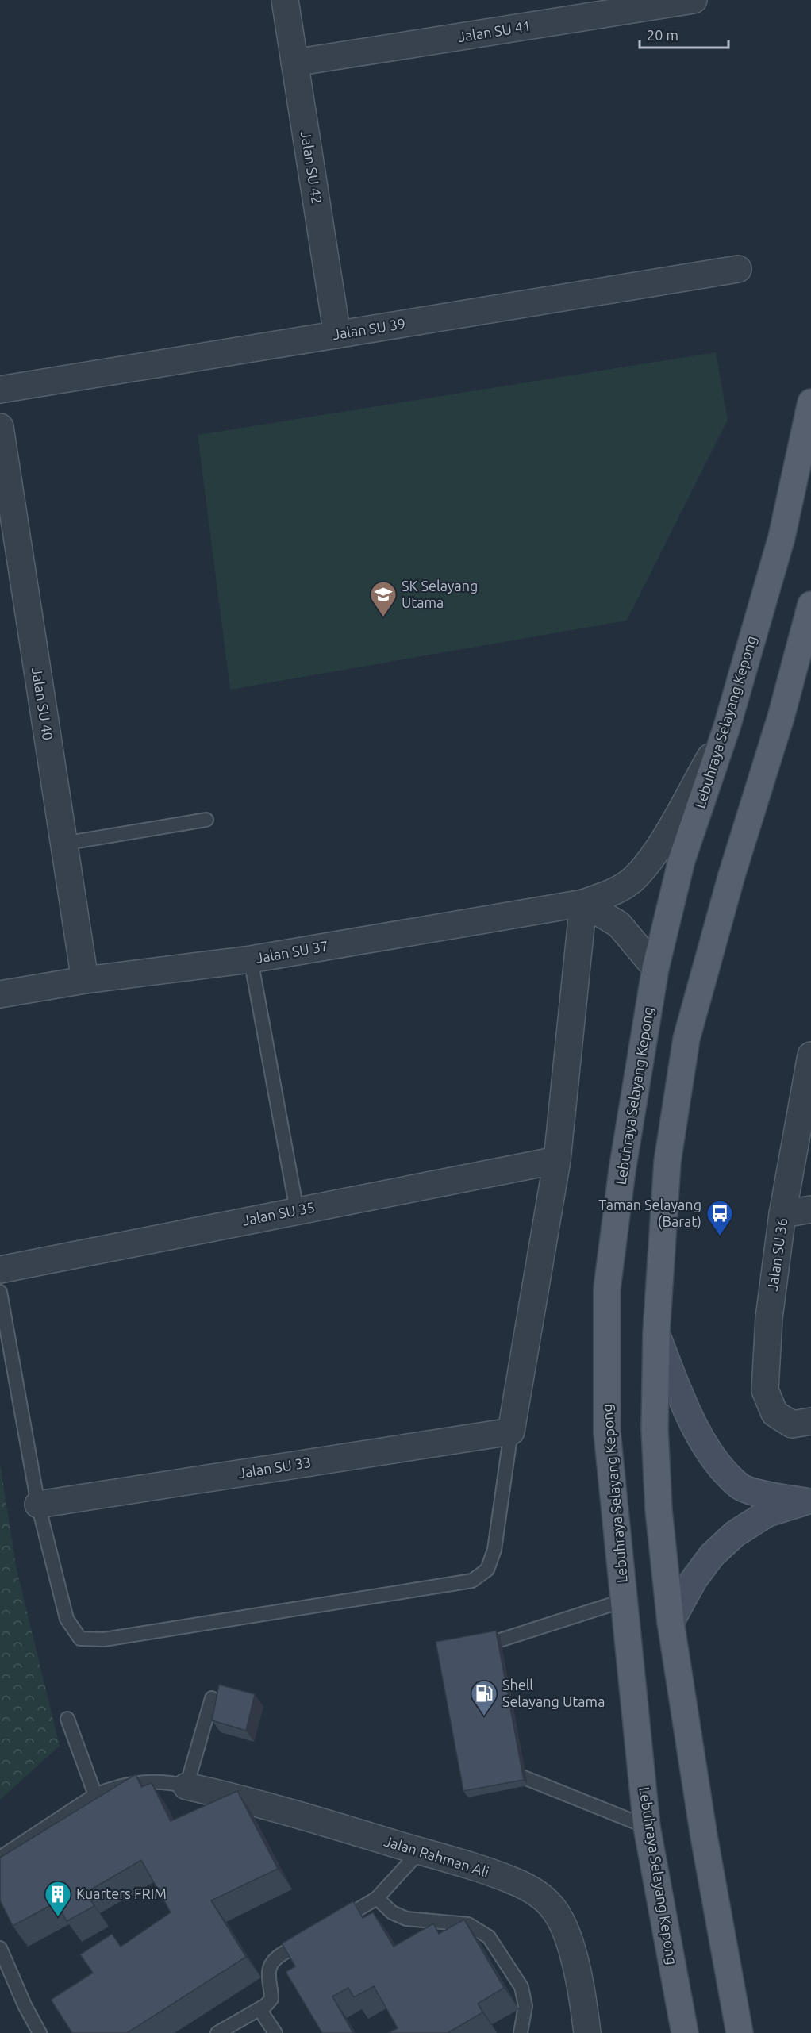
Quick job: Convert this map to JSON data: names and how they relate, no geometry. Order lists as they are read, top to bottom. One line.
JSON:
{"streets":{"main road":["Lebuhraya Selayang Kepong"],"street":["Jalan SU 41","Jalan SU 42","Jalan SU 39","Jalan SU 40","Jalan SU 37","Jalan SU 35","Jalan SU 36","Jalan SU 33","Jalan Rahman Ali"]},"crossings":[["Jalan SU 41","Jalan SU 42"],["Jalan SU 42","Jalan SU 39"],["Jalan SU 40","Jalan SU 37"],["Lebuhraya Selayang Kepong","Jalan SU 37"]],"places":{"school or university":["SK Selayang Utama"],"bus stop":["Taman Selayang (Barat)"],"fuel station":["Shell Selayang Utama"],"building":["Kuarters FRIM"]},"scale_bar":"20 m"}
